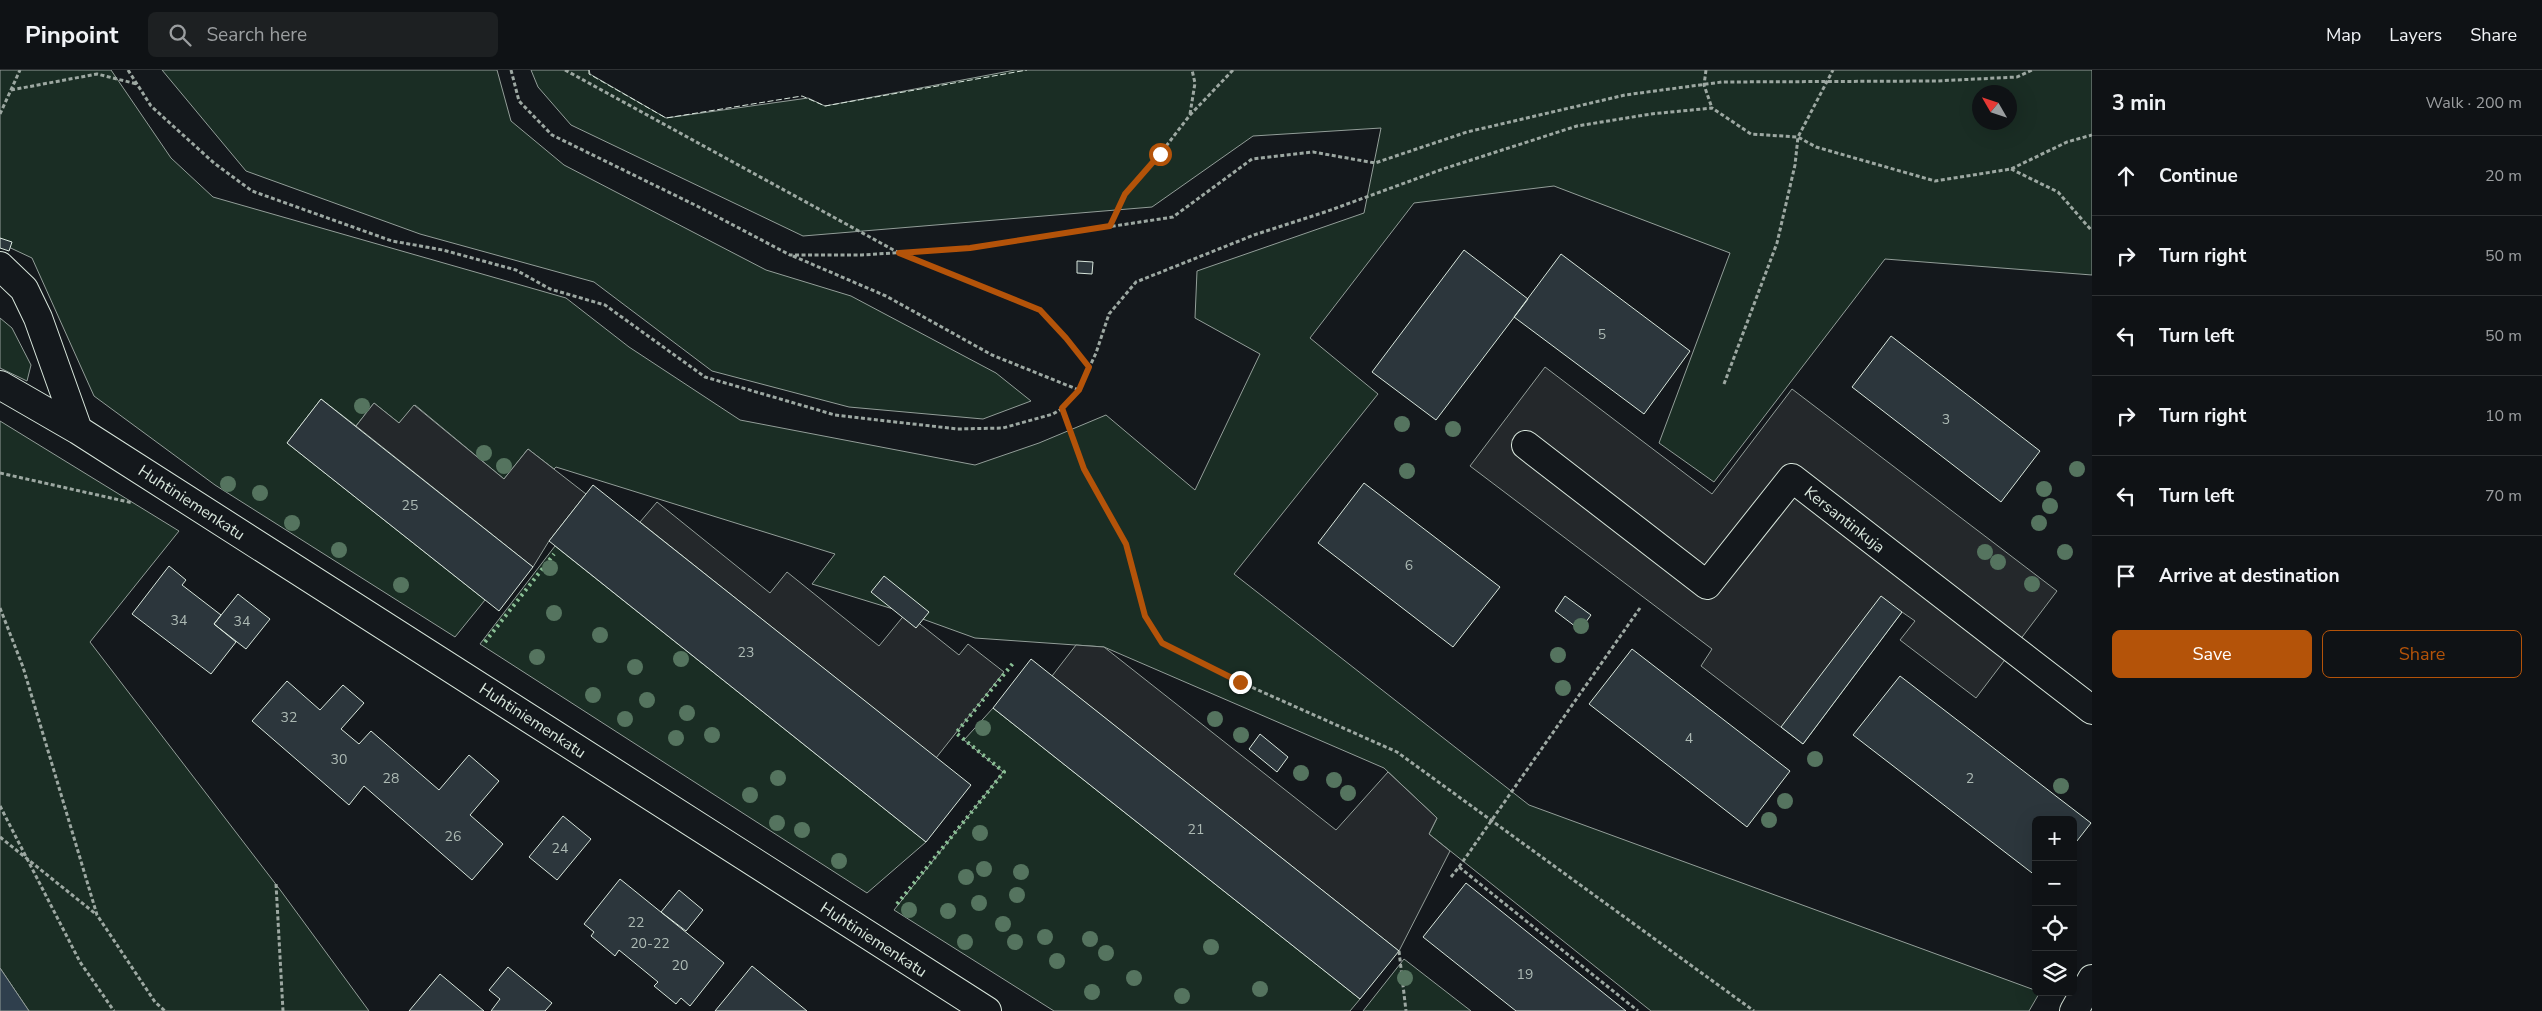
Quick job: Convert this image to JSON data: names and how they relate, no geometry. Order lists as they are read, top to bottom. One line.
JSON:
{"streets":{"street":["Huhtiniemenkatu","Kersantinkuja"]},"house_numbers":["5","3","25","6","34","34","23","32","4","30","28","2","21","26","24","22","20-22","20","19"],"north":"top left","page":{"header":"Pinpoint","search":"Search here","nav":["Map","Layers","Share"],"heading":["3 min","Walk · 200 m"],"list":[["Continue","20 m"],["Turn right","50 m"],["Turn left","50 m"],["Turn right","10 m"],["Turn left","70 m"],"Arrive at destination"],"buttons":["Save","Share"],"map_buttons":["+","−"]}}
